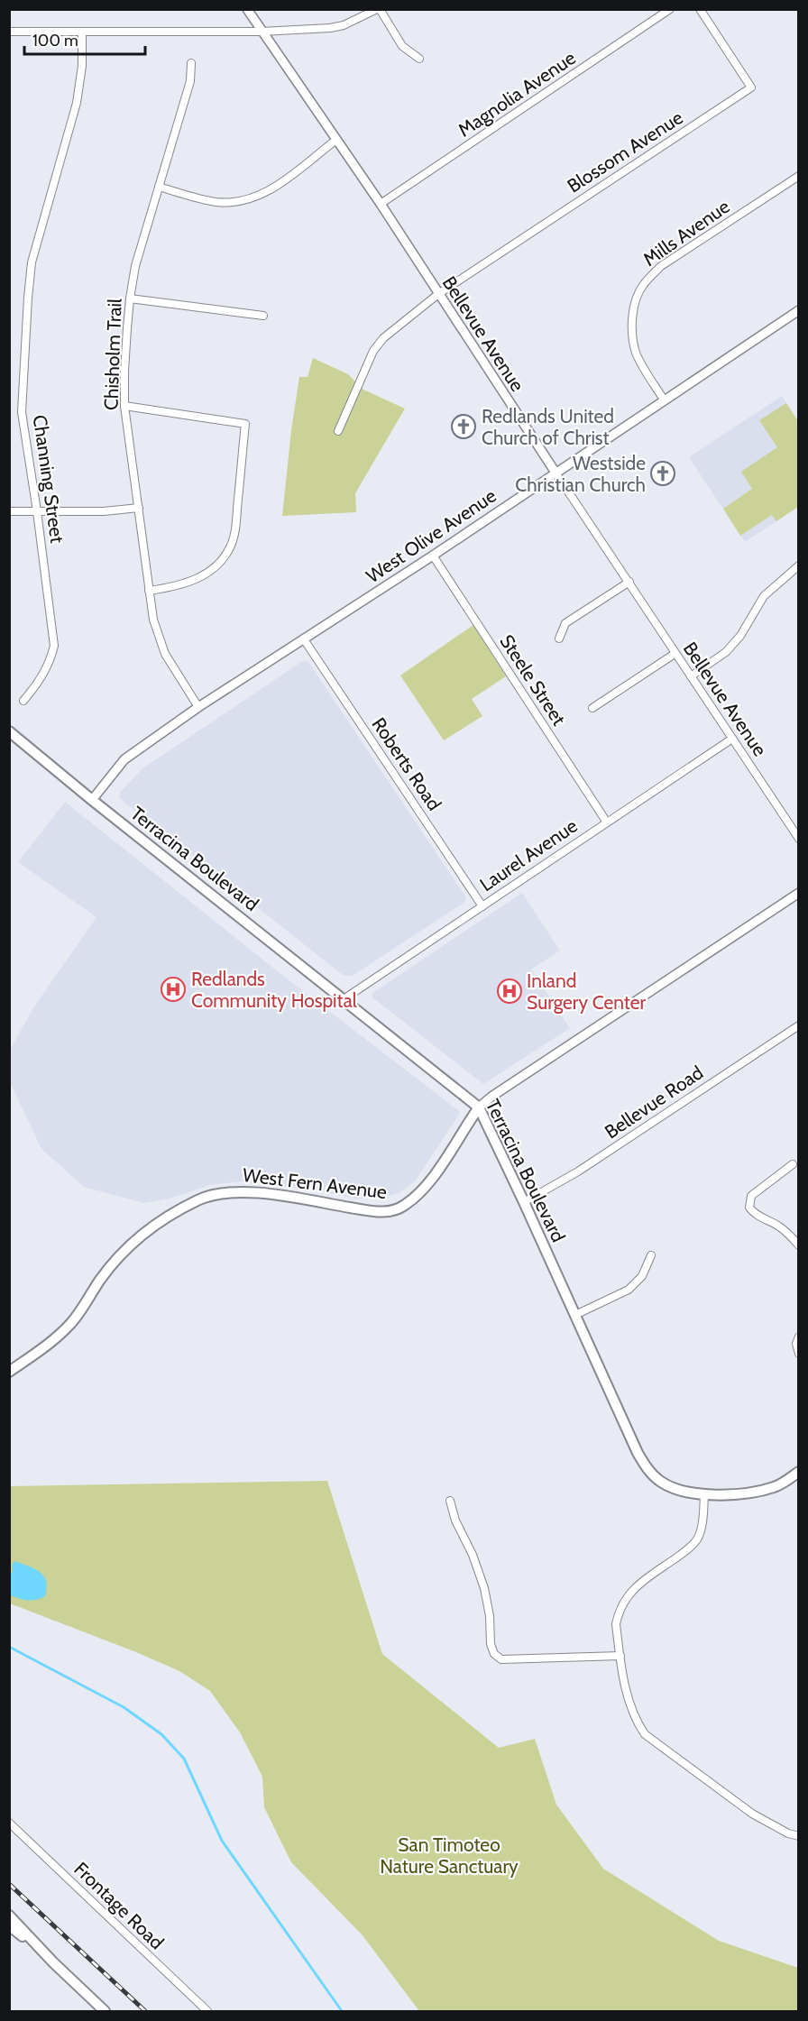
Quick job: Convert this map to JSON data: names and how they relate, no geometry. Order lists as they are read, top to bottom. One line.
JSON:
{"streets":{"main road":["Terracina Boulevard","West Fern Avenue"],"street":["Magnolia Avenue","Blossom Avenue","Mills Avenue","Bellevue Avenue","Chisholm Trail","Channing Street","West Olive Avenue","Steele Street","Roberts Road","Laurel Avenue","Bellevue Road","Frontage Road"]},"crossings":[["Magnolia Avenue","Bellevue Avenue"],["Blossom Avenue","Bellevue Avenue"],["Mills Avenue","West Olive Avenue"],["Bellevue Avenue","West Olive Avenue"],["Bellevue Avenue","Laurel Avenue"],["Chisholm Trail","West Olive Avenue"],["West Olive Avenue","Steele Street"],["West Olive Avenue","Roberts Road"],["West Olive Avenue","Terracina Boulevard"],["Steele Street","Laurel Avenue"],["Roberts Road","Laurel Avenue"],["Laurel Avenue","Terracina Boulevard"],["Terracina Boulevard","Bellevue Road"],["Terracina Boulevard","West Fern Avenue"]],"parks":["San Timoteo Nature Sanctuary"],"places":{"church":["Redlands United Church of Christ","Westside Christian Church"],"hospital":["Redlands Community Hospital","Inland Surgery Center"]},"scale_bar":"100 m"}
